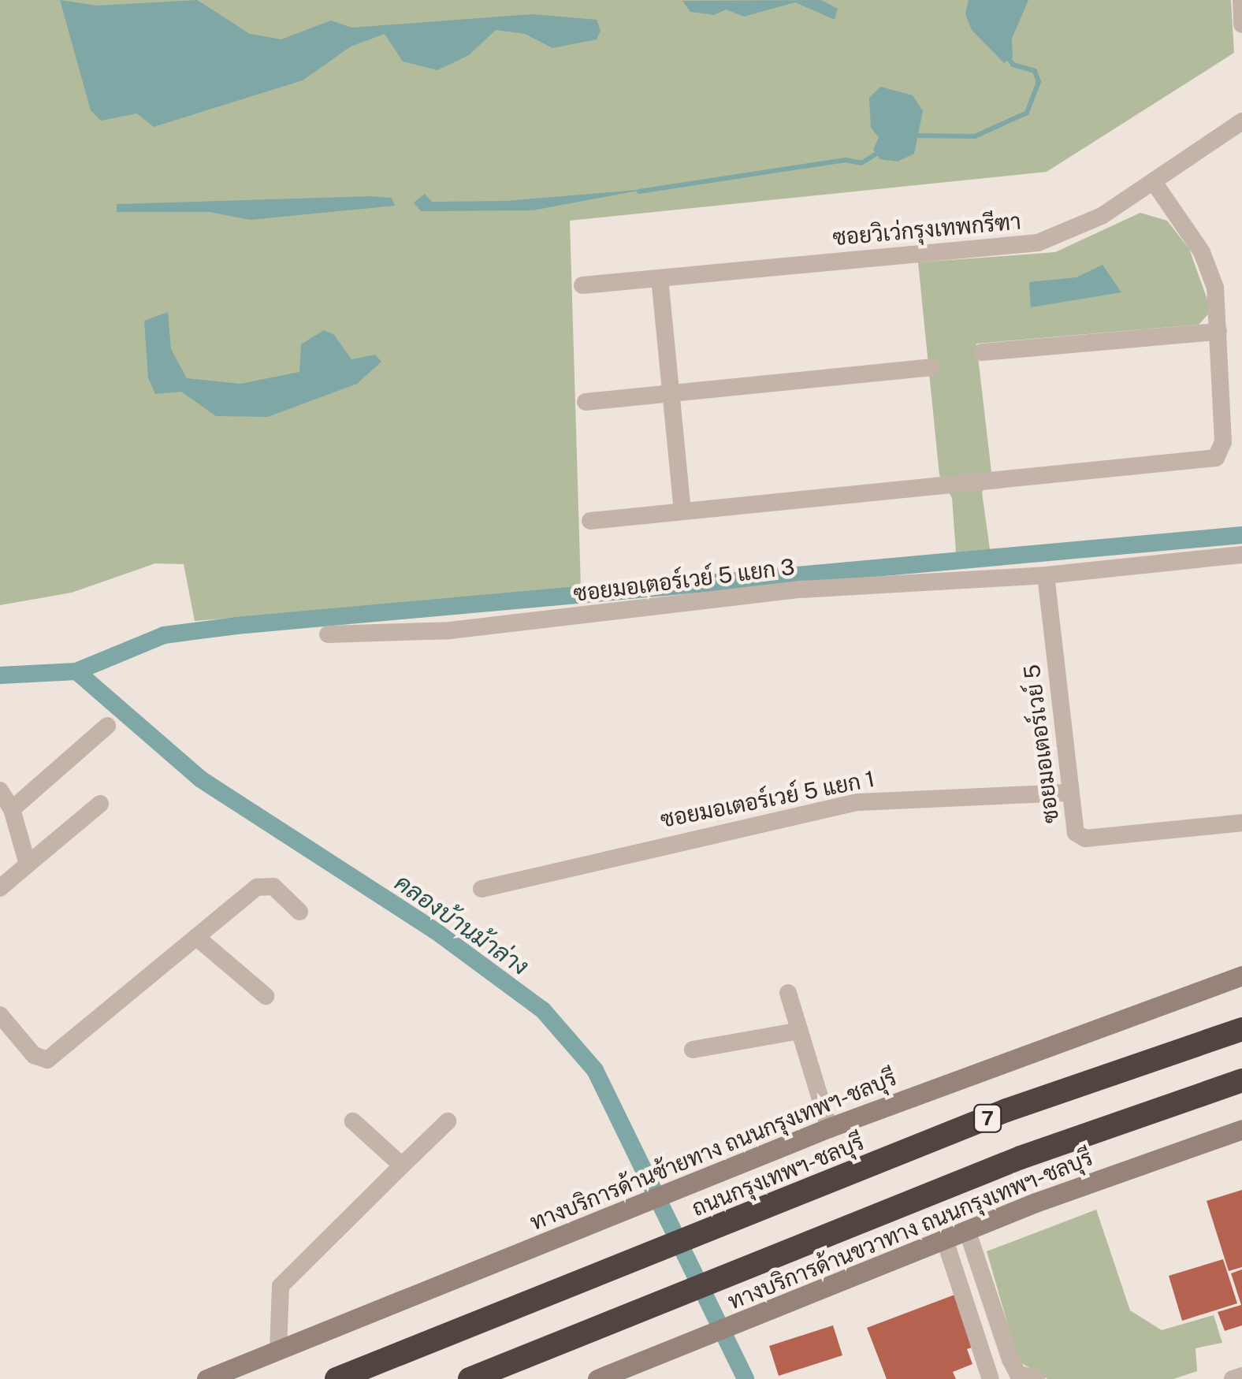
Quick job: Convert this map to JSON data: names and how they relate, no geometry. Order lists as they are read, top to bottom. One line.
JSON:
{"streets":{"highway":["7","ถนนกรุงเทพฯ-ชลบุรี"],"main road":["ทางบริการด้านซ้ายทาง ถนนกรุงเทพฯ-ชลบุรี","ทางบริการด้านขวาทาง ถนนกรุงเทพฯ-ชลบุรี"],"street":["ซอยวิเว่กรุงเทพกรีฑา","ซอยมอเตอร์เวย์ 5 แยก 3","ซอยมอเตอร์เวย์ 5","ซอยมอเตอร์เวย์ 5 แยก 1"]},"crossings":[["ซอยมอเตอร์เวย์ 5 แยก 3","ซอยมอเตอร์เวย์ 5"],["ซอยมอเตอร์เวย์ 5","ซอยมอเตอร์เวย์ 5 แยก 1"]],"water":["คลองบ้านม้าล่าง"]}
